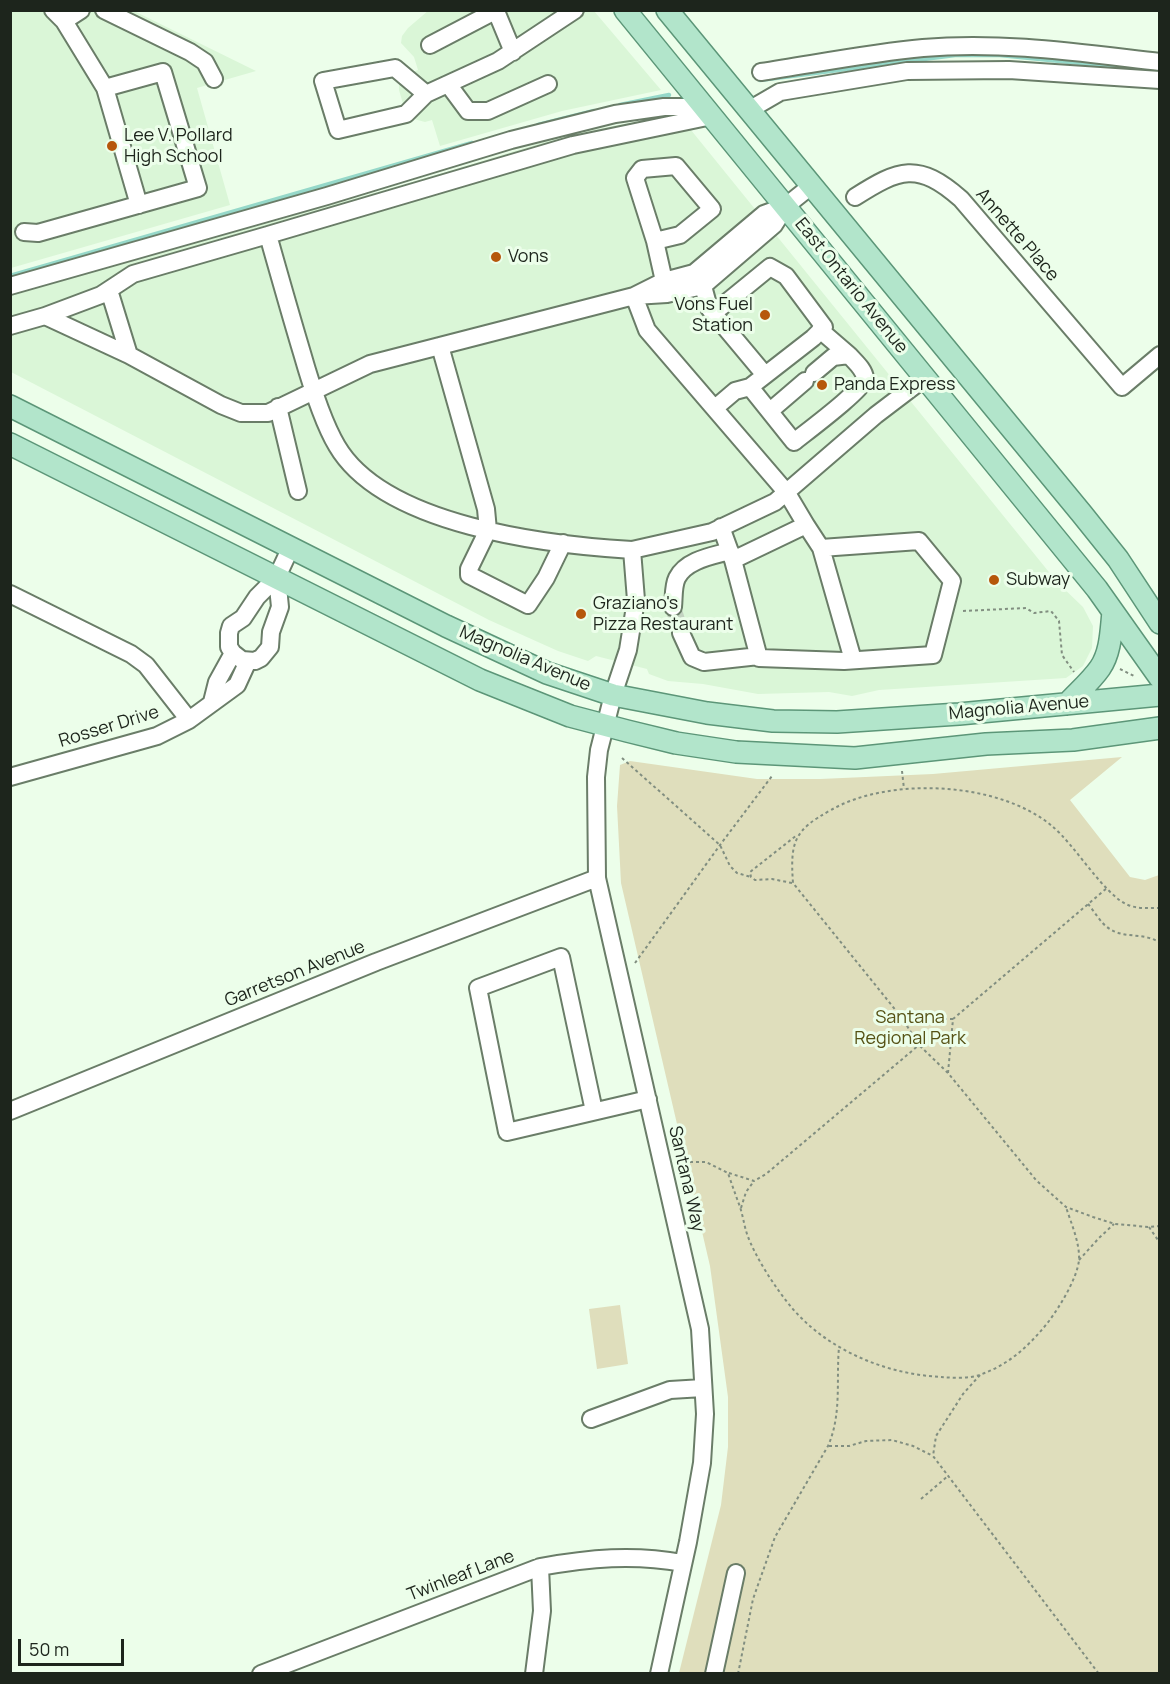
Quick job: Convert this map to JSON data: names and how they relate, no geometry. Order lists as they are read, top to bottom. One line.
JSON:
{"streets":{"main road":["East Ontario Avenue","Magnolia Avenue"],"street":["Annette Place","Rosser Drive","Garretson Avenue","Santana Way","Twinleaf Lane"]},"crossings":[["Magnolia Avenue","Rosser Drive"],["Magnolia Avenue","Santana Way"],["Garretson Avenue","Santana Way"],["Santana Way","Twinleaf Lane"]],"parks":["Santana Regional Park"],"places":["Lee V. Pollard High School","Vons","Vons Fuel Station","Panda Express","Subway","Graziano's Pizza Restaurant"],"scale_bar":"50 m"}
